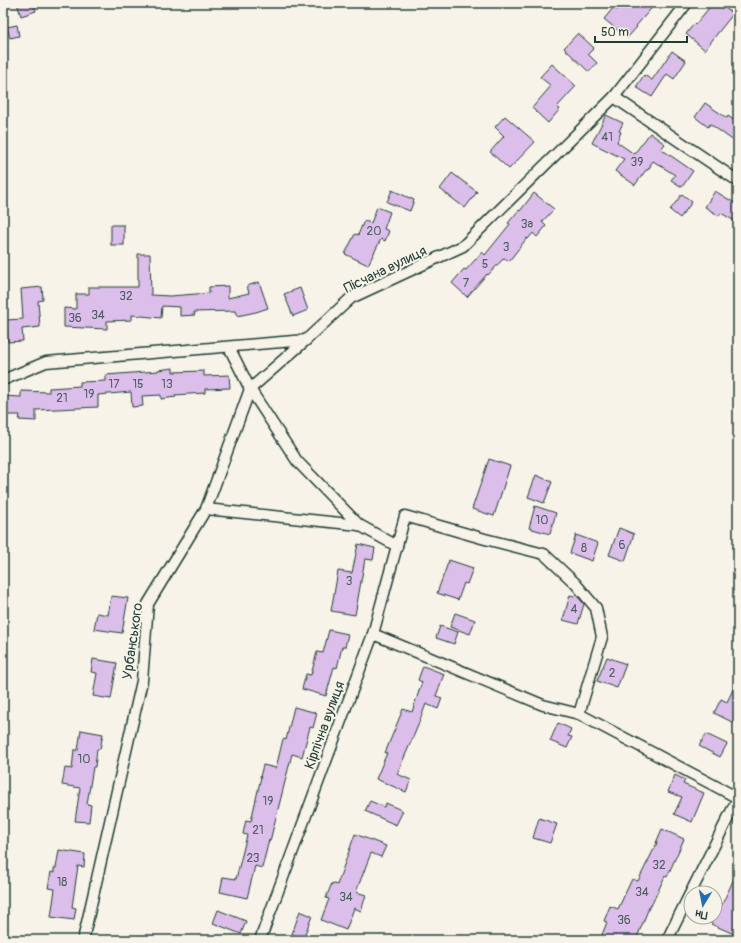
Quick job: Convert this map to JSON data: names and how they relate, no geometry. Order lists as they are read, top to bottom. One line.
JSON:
{"streets":{"street":["Пiсчана вулиця","Урбанського","Кiрпiчна вулиця"]},"crossings":[["Пiсчана вулиця","Урбанського"]],"house_numbers":["41","39","3а","20","3","5","7","32","34","36","17","15","13","19","21","10","6","8","3","4","2","10","19","21","23","32","18","34","34","36"],"scale_bar":"50 m","north":"bottom"}
